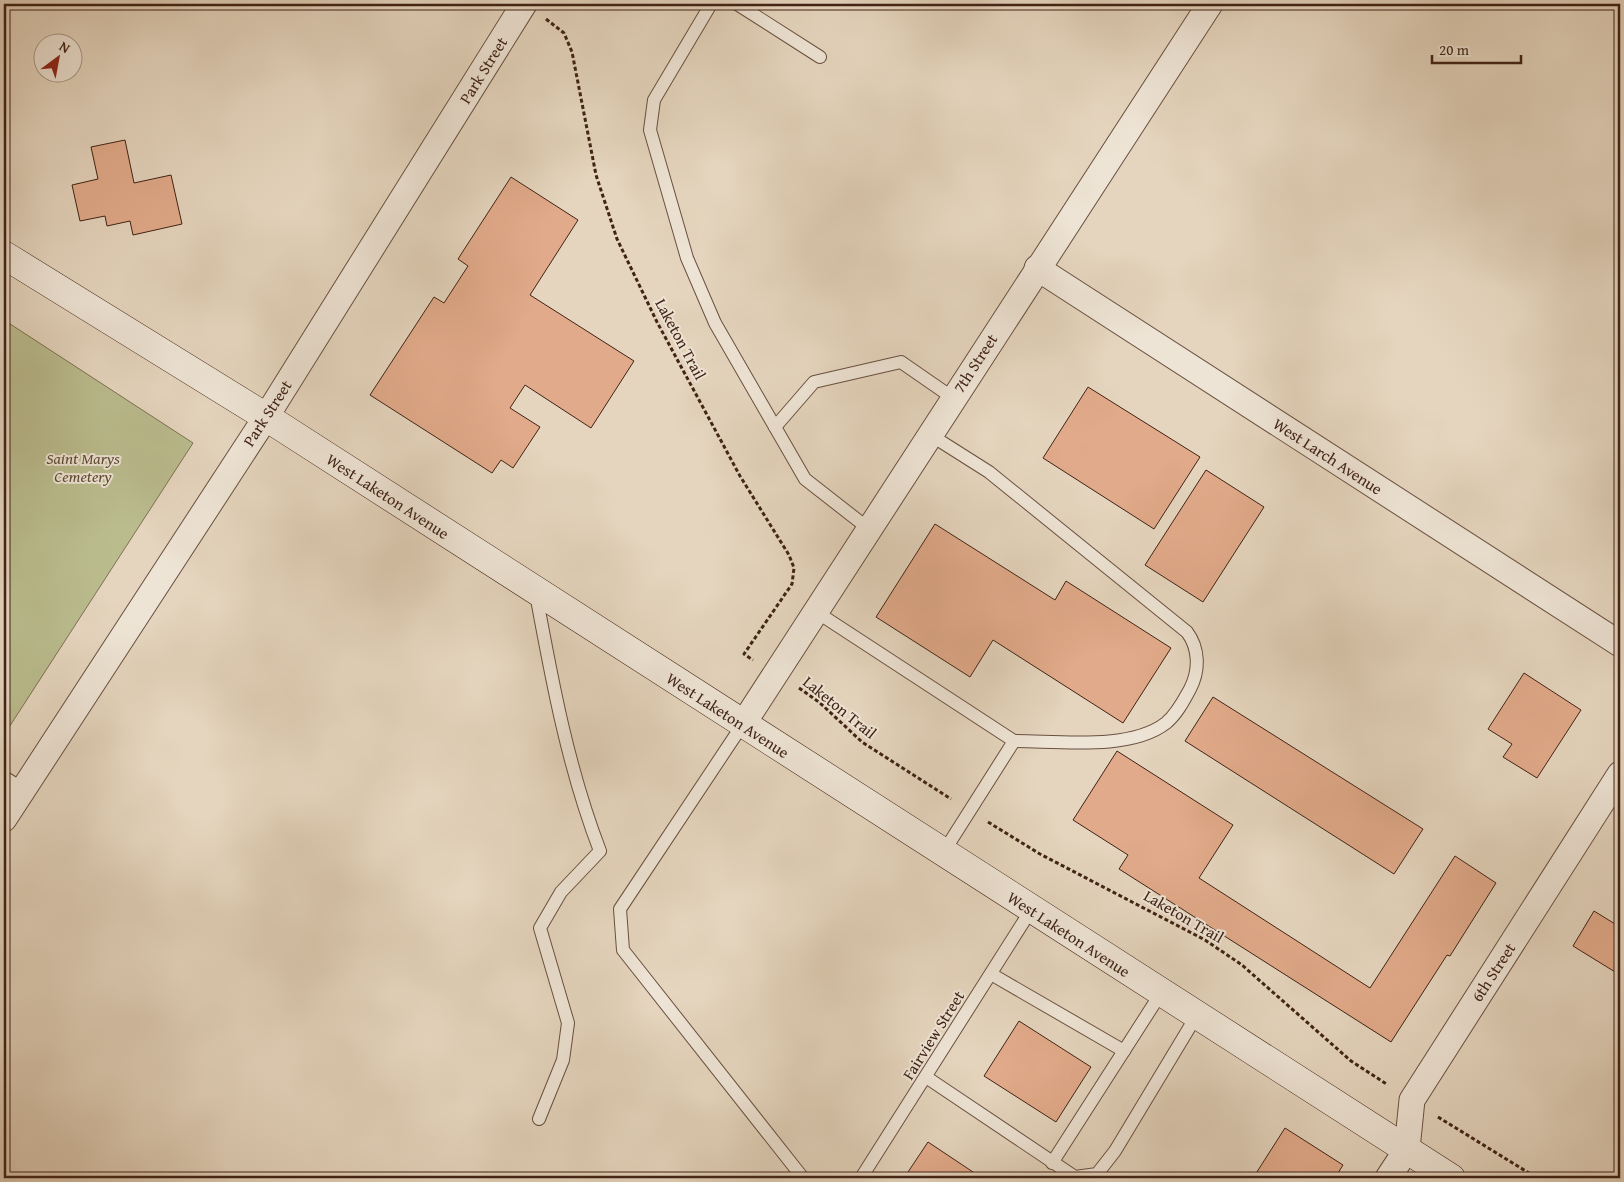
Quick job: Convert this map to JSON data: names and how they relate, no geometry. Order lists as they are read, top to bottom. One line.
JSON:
{"streets":{"main road":["West Laketon Avenue"],"street":["Park Street","7th Street","West Larch Avenue","6th Street"],"lane":["Fairview Street"],"path":["Laketon Trail"]},"crossings":[["Park Street","Laketon Trail"],["Park Street","West Laketon Avenue"],["Laketon Trail","7th Street"],["Laketon Trail","6th Street"],["7th Street","West Larch Avenue"],["7th Street","West Laketon Avenue"],["West Laketon Avenue","6th Street"],["West Laketon Avenue","Fairview Street"]],"parks":["Saint Marys Cemetery"],"scale_bar":"20 m","north":"top right"}
